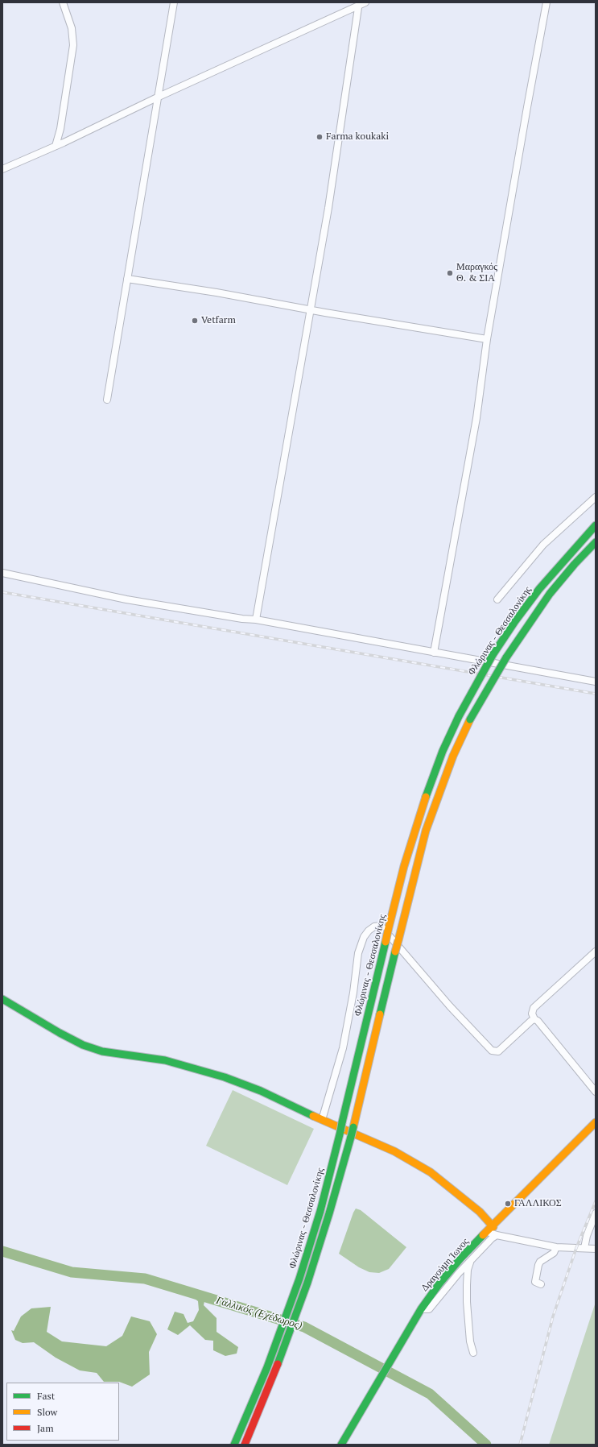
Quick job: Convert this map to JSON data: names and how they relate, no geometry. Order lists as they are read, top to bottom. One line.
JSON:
{"streets":{"main road":["Φλώρινας - Θεσσαλονίκης","Δραγούμη Ίωνος"]},"water":["Γαλλικός (Εχέδωρος)"],"places":["Farma koukaki","Μαραγκός Θ. & ΣΙΑ","Vetfarm","ΓΑΛΛΙΚΟΣ"],"legend":["Fast","Slow","Jam"]}
